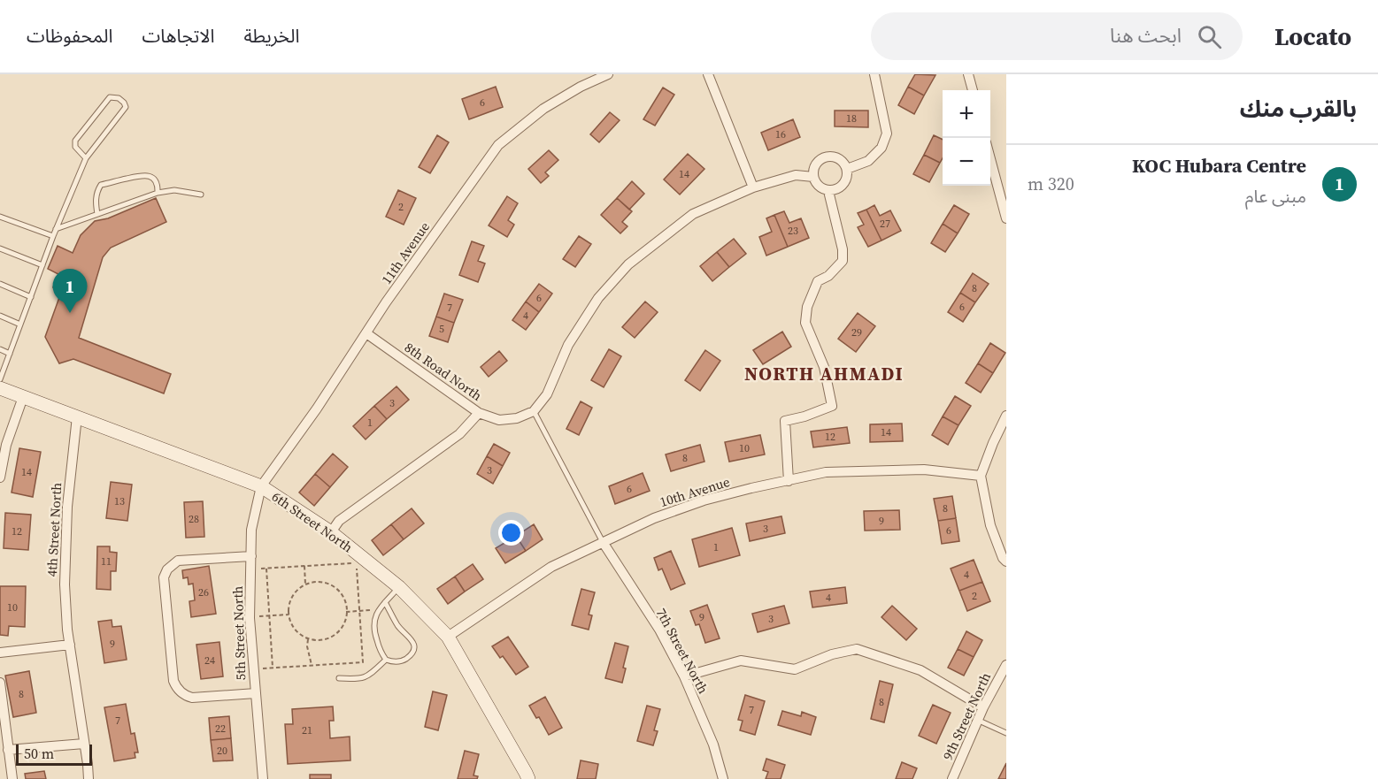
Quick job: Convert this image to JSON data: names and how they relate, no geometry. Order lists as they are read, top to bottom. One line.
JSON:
{"streets":{"street":["11th Avenue","8th Road North","10th Avenue","6th Street North","4th Street North","5th Street North","7th Street North","9th Street North"]},"crossings":[["11th Avenue","8th Road North"],["11th Avenue","6th Street North"],["11th Avenue","5th Street North"],["10th Avenue","6th Street North"],["10th Avenue","7th Street North"],["6th Street North","4th Street North"],["6th Street North","5th Street North"]],"districts":["NORTH AHMADI"],"house_numbers":["6","18","16","14","2","27","23","8","6","6","7","4","5","29","3","1","14","12","10","8","3","14","6","13","8","28","9","3","6","12","1","11","4","26","2","4","10","9","3","9","24","8","8","7","7","22","21","20"],"scale_bar":"50 m","page":{"header":"Locato","search":"ابحث هنا","nav":["الخريطة","الاتجاهات","المحفوظات"],"heading":"بالقرب منك","map_buttons":["+","−"],"list":[{"mark":"1","name":"KOC Hubara Centre","note":"مبنى عام","value":"320 m"}],"pins":"1","scale":"50 m"}}
